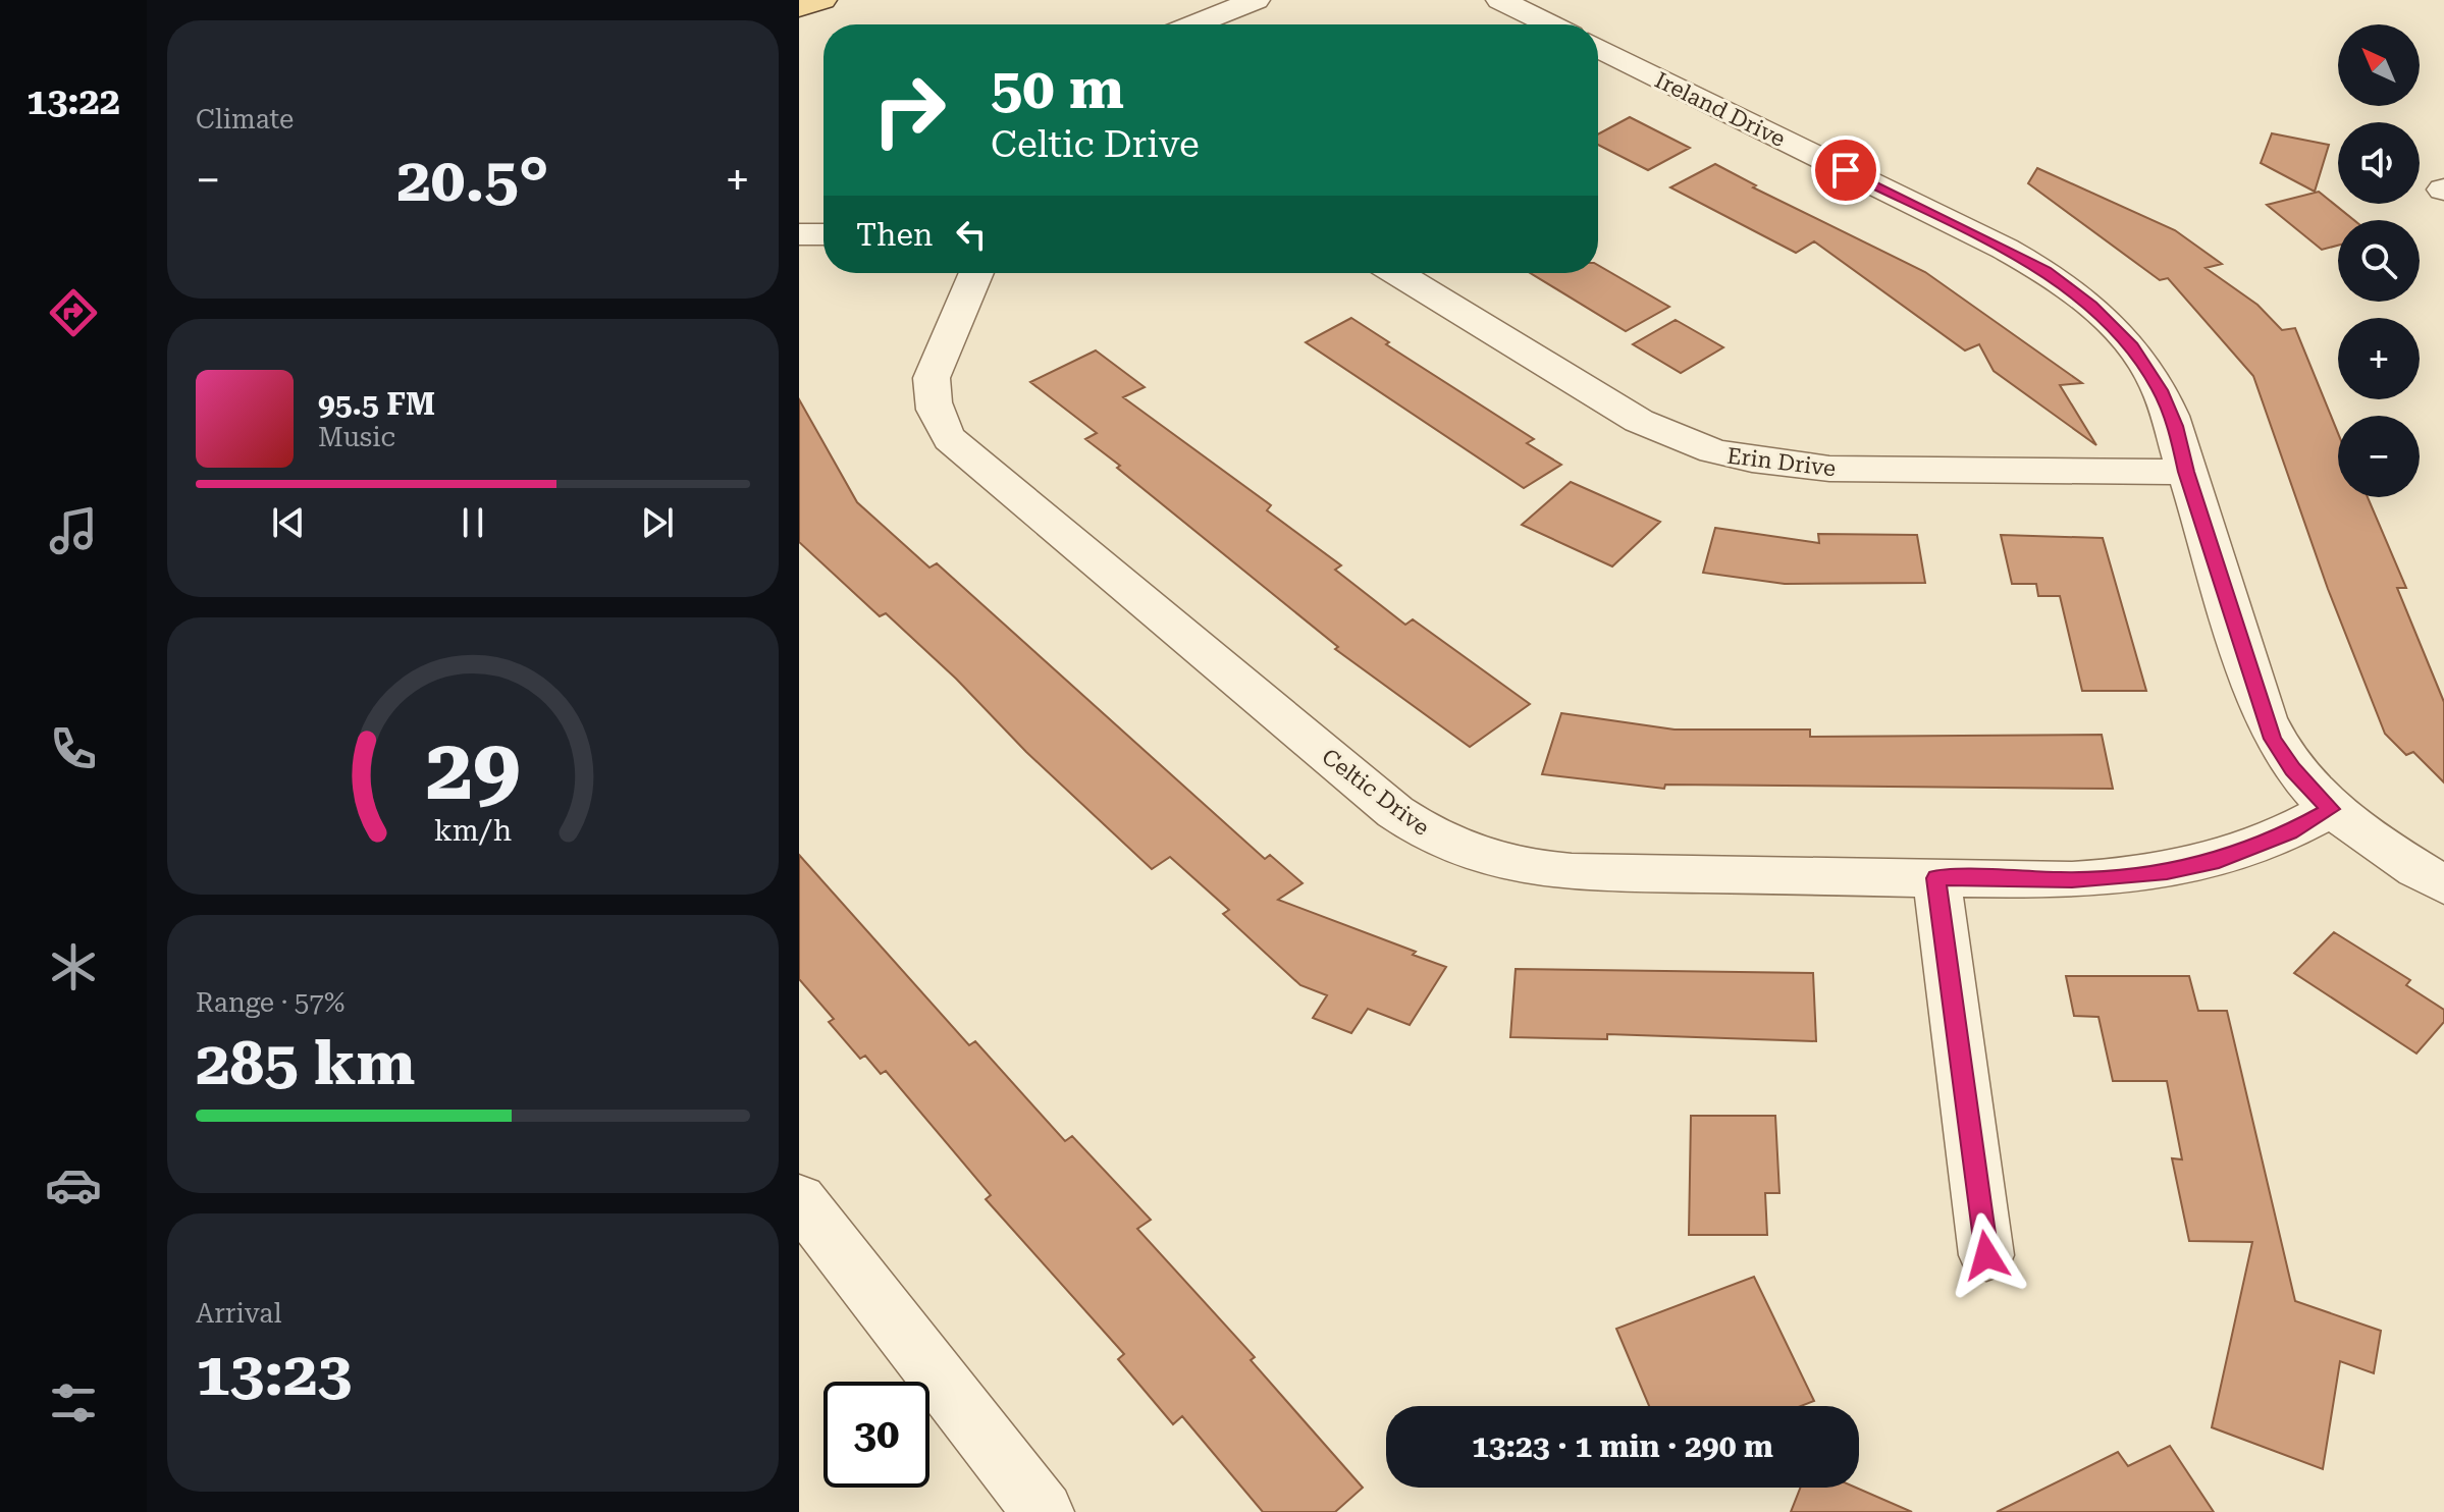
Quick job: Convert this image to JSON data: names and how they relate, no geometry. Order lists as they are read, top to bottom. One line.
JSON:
{"streets":{"street":["Ireland Drive","Erin Drive","Celtic Drive"]},"crossings":[["Ireland Drive","Erin Drive"],["Ireland Drive","Celtic Drive"]],"north":"top left","page":{"tabs":"13:22","tile":["Climate",["Range · 57%","285 km"],["Arrival","13:23"]],"map_buttons":["+","−"],"turn":["50 m","Celtic Drive"],"heat":["−","20.5°","+"],"then":"Then","song":["95.5 FM","Music"],"limit":"30","trip":"13:23 · 1 min · 290 m","gauge":["29","km/h"]}}
